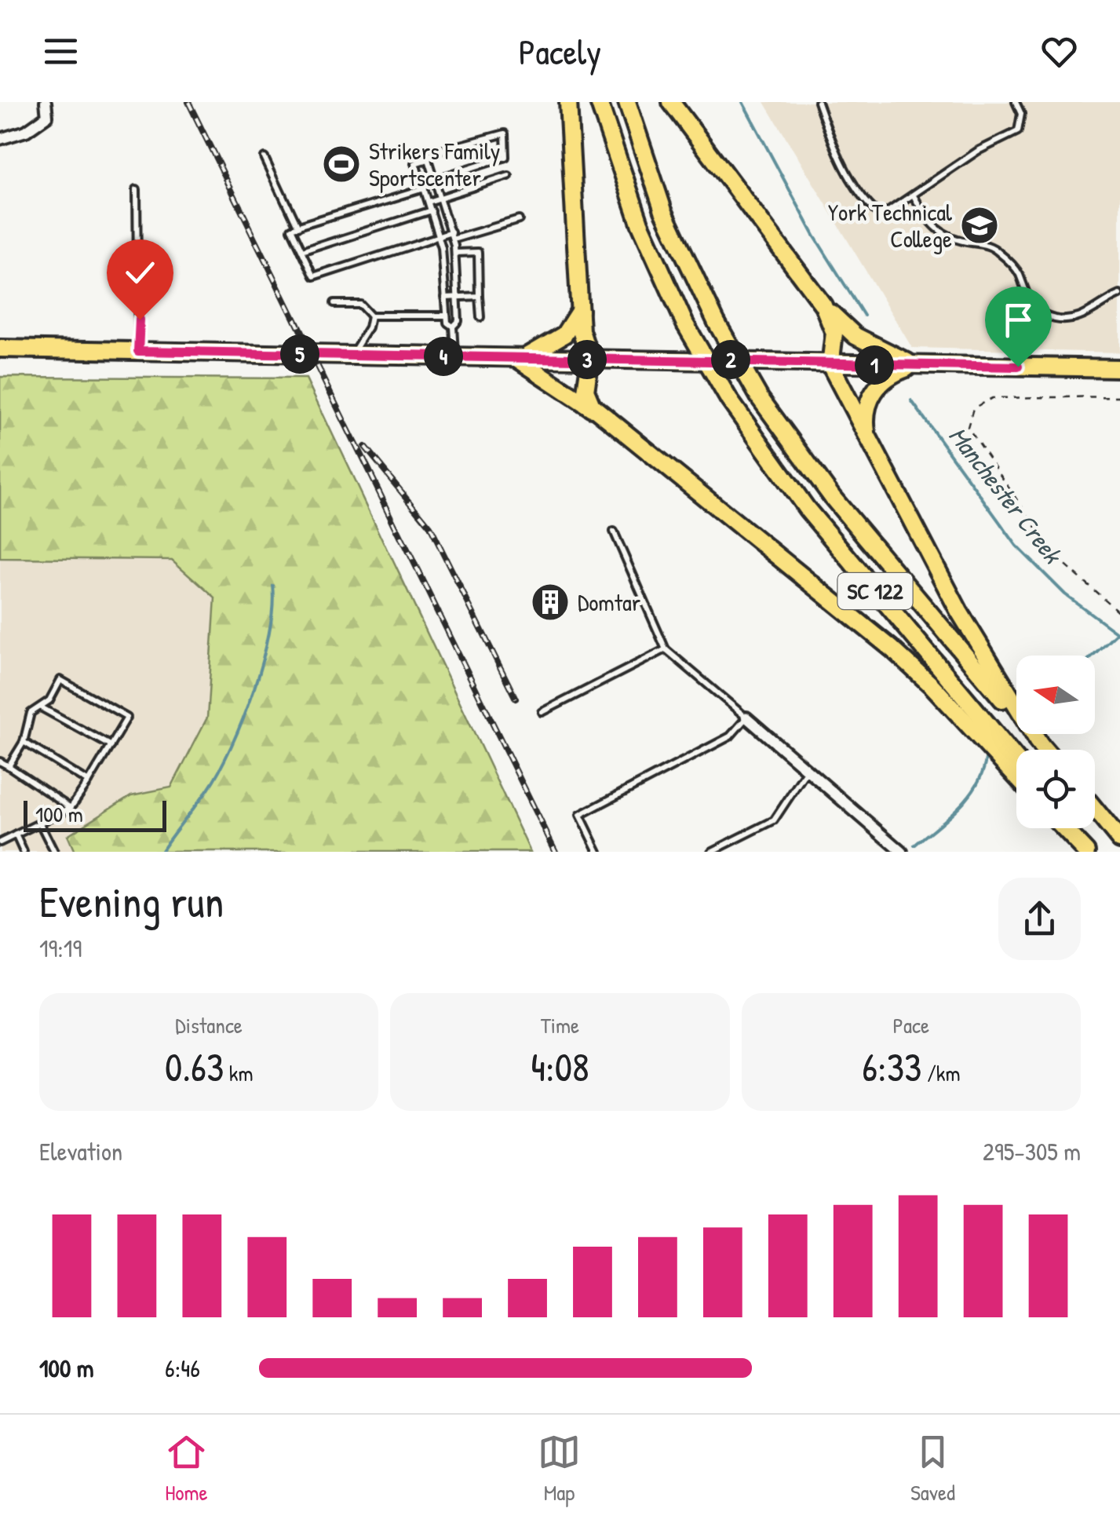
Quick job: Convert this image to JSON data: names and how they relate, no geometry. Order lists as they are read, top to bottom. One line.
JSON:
{"streets":{"main road":["SC 122"]},"water":["Manchester Creek"],"places":{"sports":["Strikers Family Sportscenter"],"school or university":["York Technical College"],"building":["Domtar"]},"scale_bar":"100 m","north":"left","page":{"header":"Pacely","pins":["5","4","2","3","1"],"scale":"100 m","heading":["Evening run","19:19"],"stats":[["Distance","0.63 km"],["Time","4:08"],["Pace","6:33 /km"]],"chart":["Elevation","295–305 m"],"list":[{"name":"100 m","note":"6:46"}],"tabs":["Home","Map","Saved"]}}
